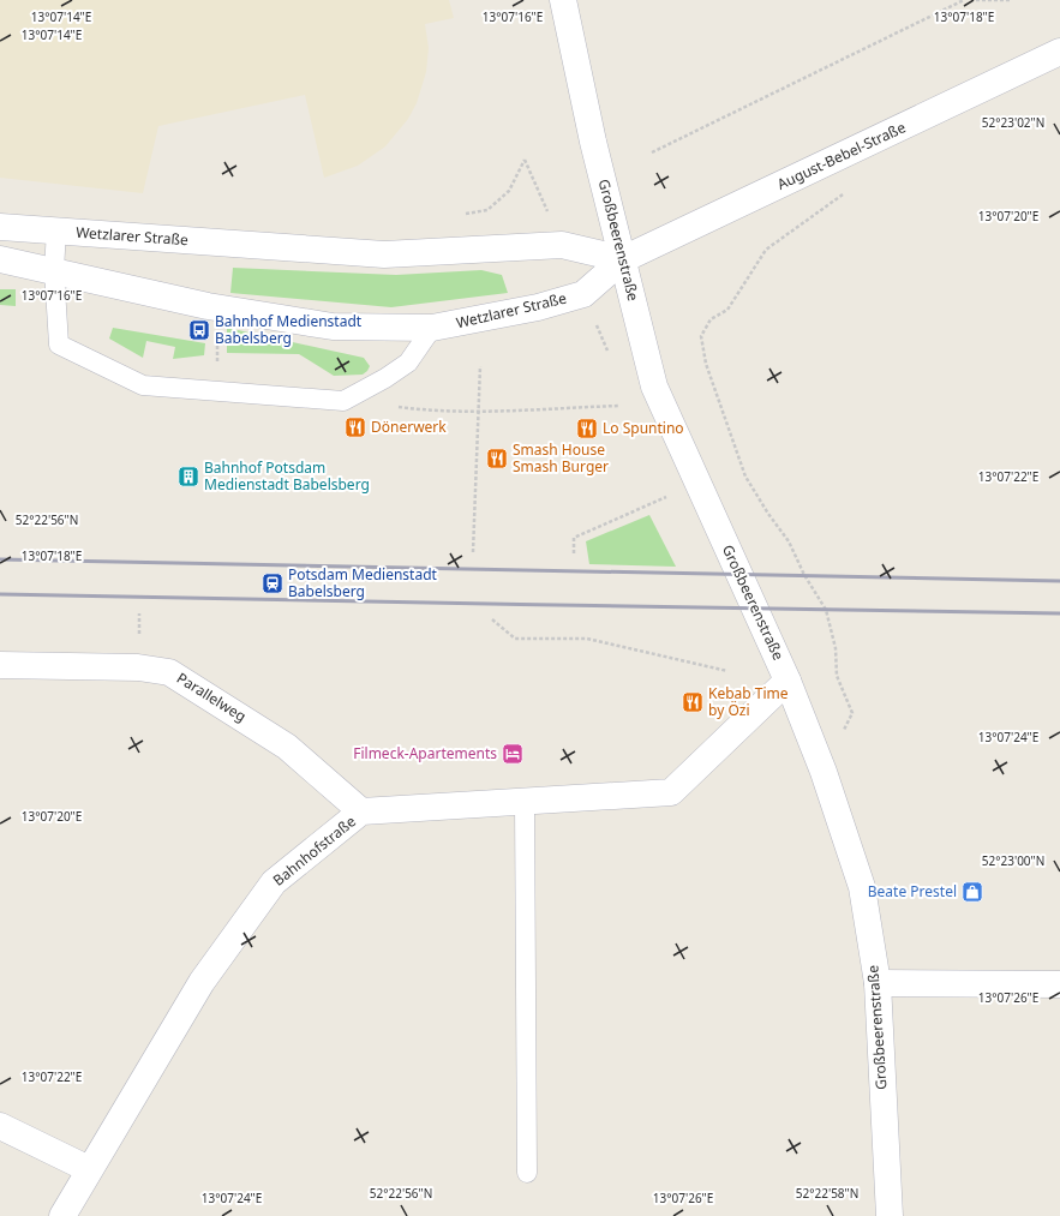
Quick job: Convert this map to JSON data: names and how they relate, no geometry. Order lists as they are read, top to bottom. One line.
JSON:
{"streets":{"street":["August-Bebel-Straße","Wetzlarer Straße","Großbeerenstraße","Parallelweg","Bahnhofstraße"]},"crossings":[["August-Bebel-Straße","Wetzlarer Straße"],["August-Bebel-Straße","Großbeerenstraße"],["Wetzlarer Straße","Großbeerenstraße"],["Großbeerenstraße","Bahnhofstraße"],["Parallelweg","Bahnhofstraße"]],"places":{"bus stop":["Bahnhof Medienstadt Babelsberg"],"restaurant":["Dönerwerk","Lo Spuntino","Smash House Smash Burger","Kebab Time by Özi"],"building":["Bahnhof Potsdam Medienstadt Babelsberg"],"station":["Potsdam Medienstadt Babelsberg"],"hotel":["Filmeck-Apartements"],"shop":["Beate Prestel"]},"coordinates":["13°07'14\"E","13°07'16\"E","13°07'18\"E","52°23'02\"N","13°07'20\"E","13°07'22\"E","52°22'56\"N","13°07'24\"E","52°23'00\"N","13°07'26\"E","52°22'58\"N"]}
